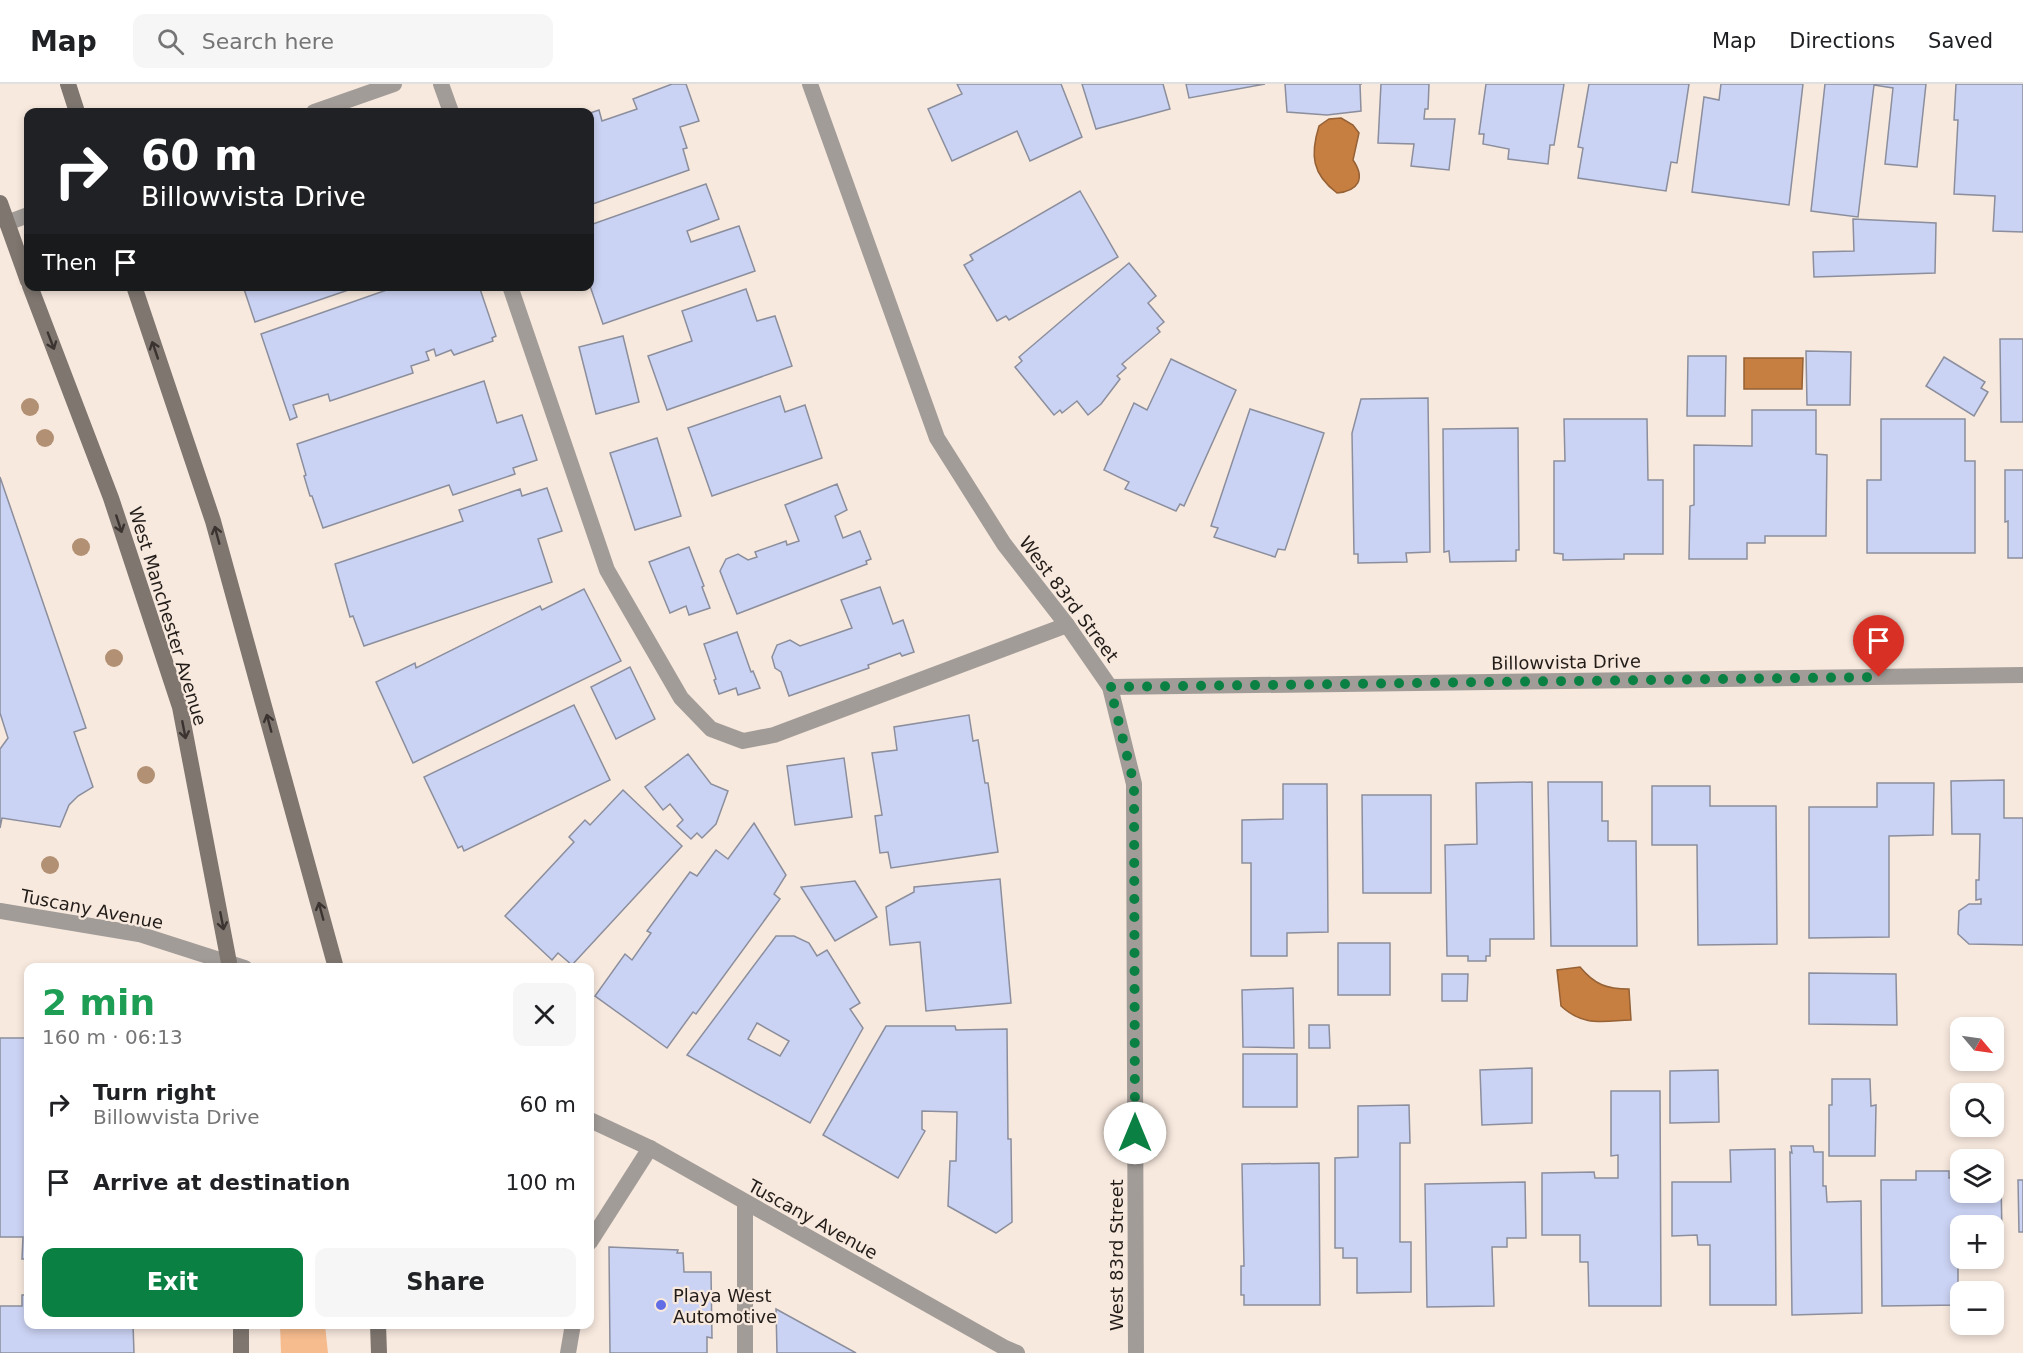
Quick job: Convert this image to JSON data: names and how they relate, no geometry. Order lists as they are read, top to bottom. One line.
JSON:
{"streets":{"main road":["West Manchester Avenue"],"street":["West 83rd Street","Billowvista Drive","Tuscany Avenue"]},"crossings":[["West 83rd Street","Billowvista Drive"]],"places":["Playa West Automotive"],"north":"bottom right","page":{"header":"Map","search":"Search here","nav":["Map","Directions","Saved"],"turn":["60 m","Billowvista Drive"],"then":"Then","heading":["2 min","160 m · 06:13"],"map_buttons":["+","−"],"list":[{"name":"Turn right","note":"Billowvista Drive","value":"60 m"},{"name":"Arrive at destination","value":"100 m"}],"buttons":["Exit","Share"]}}
